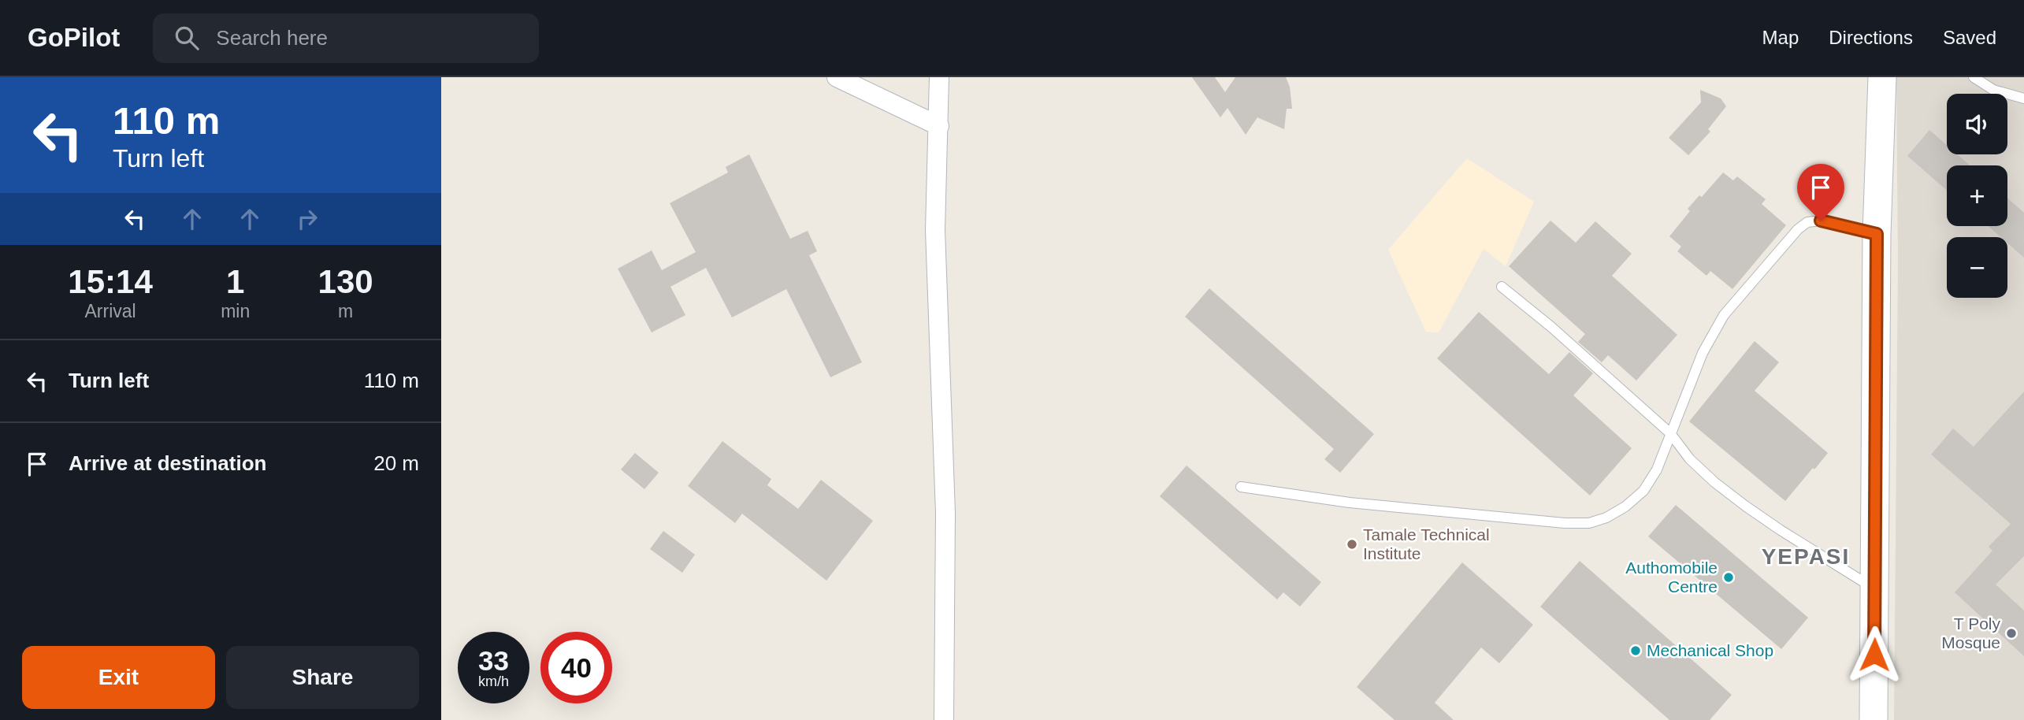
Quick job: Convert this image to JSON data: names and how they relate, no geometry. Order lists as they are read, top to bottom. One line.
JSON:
{"districts":["YEPASI"],"places":["Tamale Technical Institute","Authomobile Centre","T Poly Mosque","Mechanical Shop"],"page":{"header":"GoPilot","search":"Search here","nav":["Map","Directions","Saved"],"turn":["110 m","Turn left"],"map_buttons":["+","−"],"eta":["15:14","Arrival","1","min","130","m"],"list":[{"name":"Turn left","value":"110 m"},{"name":"Arrive at destination","value":"20 m"}],"speed":"33 km/h","limit":"40","buttons":["Exit","Share"]}}
